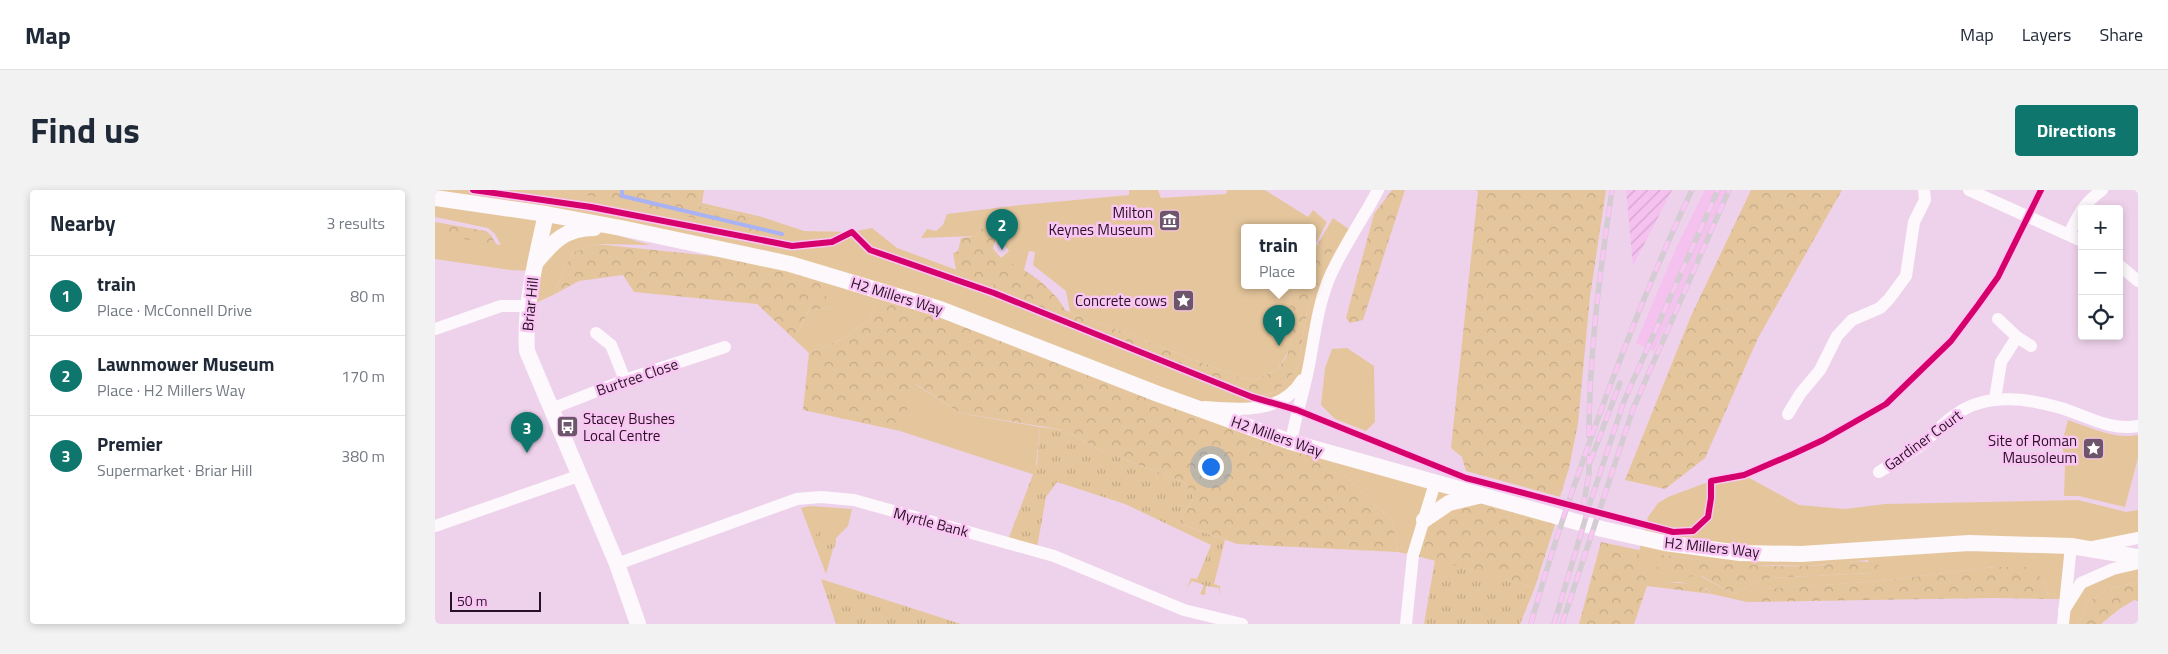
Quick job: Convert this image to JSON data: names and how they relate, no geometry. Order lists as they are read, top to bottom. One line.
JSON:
{"streets":{"street":["H2 Millers Way","Briar Hill","Burtree Close","Gardiner Court","Myrtle Bank"]},"crossings":[["H2 Millers Way","Briar Hill"],["Briar Hill","Burtree Close"],["Briar Hill","Myrtle Bank"]],"places":{"museum":["Milton Keynes Museum"],"place":["Concrete cows","Site of Roman Mausoleum"],"bus stop":["Stacey Bushes Local Centre"]},"scale_bar":"50 m","page":{"header":"Map","nav":["Map","Layers","Share"],"title":"Find us","buttons":"Directions","heading":["Nearby","3 results"],"map_buttons":["+","−"],"pins":["2","1","3"],"popup":["train","Place"],"list":[{"mark":"1","name":"train","note":"Place · McConnell Drive","value":"80 m"},{"mark":"2","name":"Lawnmower Museum","note":"Place · H2 Millers Way","value":"170 m"},{"mark":"3","name":"Premier","note":"Supermarket · Briar Hill","value":"380 m"}],"scale":"50 m"}}
